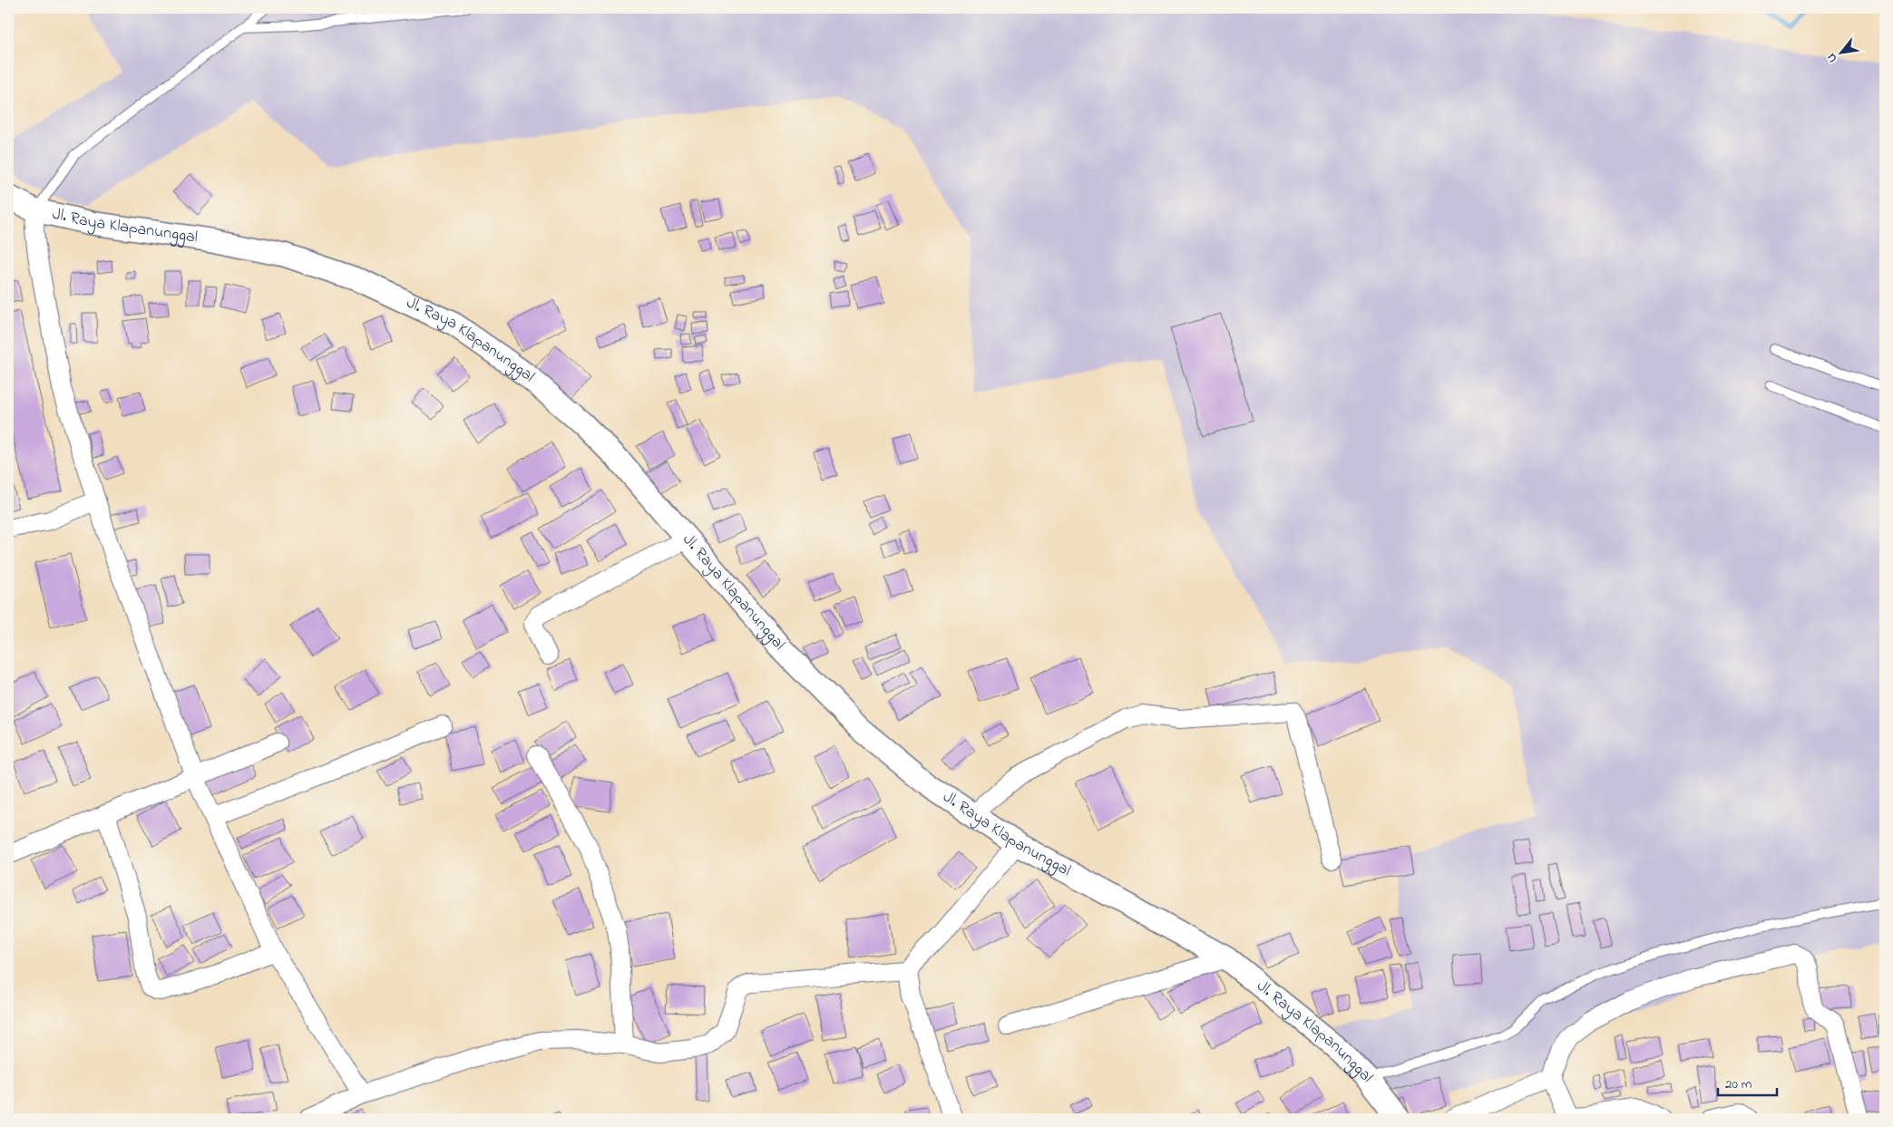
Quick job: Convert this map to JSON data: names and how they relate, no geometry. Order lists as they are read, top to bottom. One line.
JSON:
{"streets":{"street":["Jl. Raya Klapanunggal"]},"scale_bar":"20 m","north":"bottom left"}
